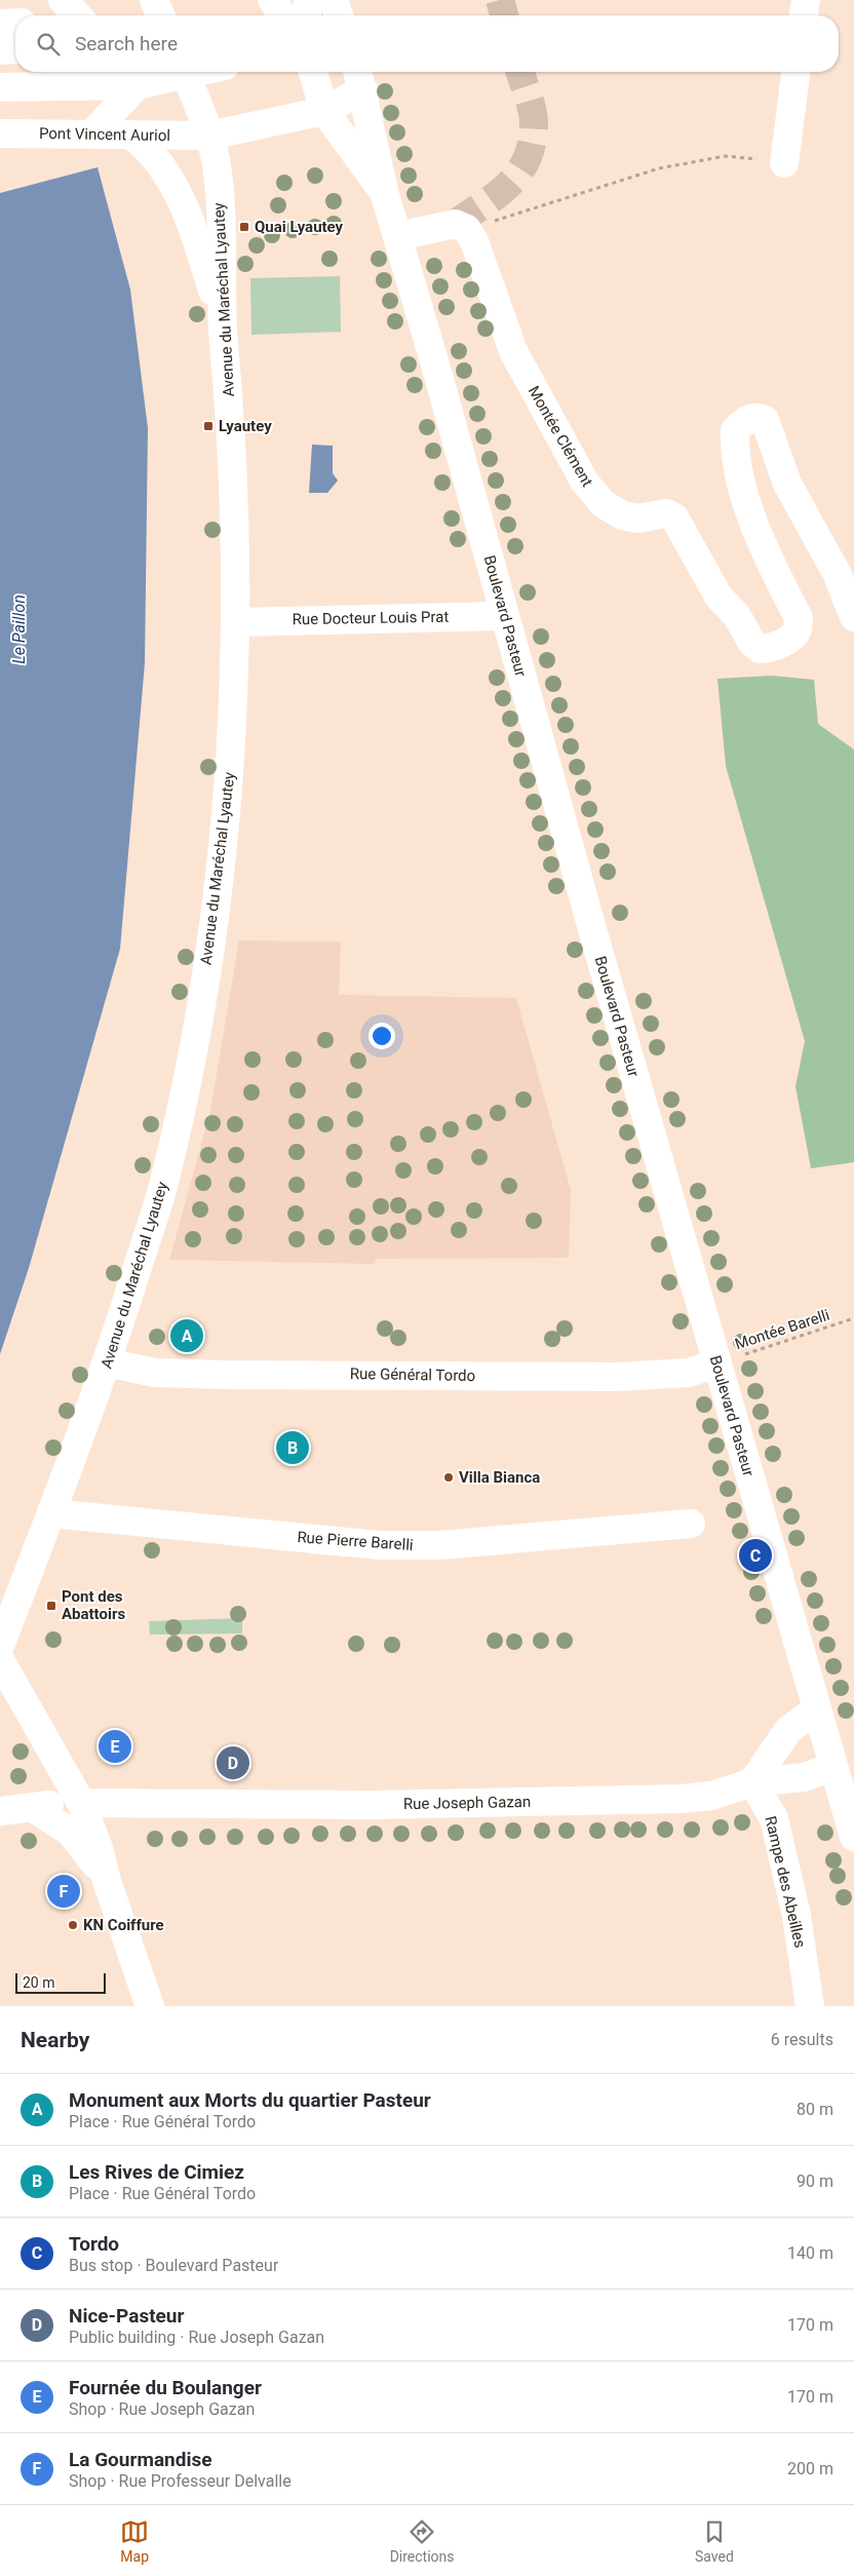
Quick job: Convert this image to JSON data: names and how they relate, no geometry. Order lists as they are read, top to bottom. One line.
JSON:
{"streets":{"street":["Pont Vincent Auriol","Avenue du Maréchal Lyautey","Montée Clément","Boulevard Pasteur","Rue Docteur Louis Prat","Rue Général Tordo","Rue Pierre Barelli","Rue Joseph Gazan","Rampe des Abeilles"],"path":["Montée Barelli"]},"crossings":[["Pont Vincent Auriol","Avenue du Maréchal Lyautey"],["Pont Vincent Auriol","Boulevard Pasteur"],["Avenue du Maréchal Lyautey","Rue Docteur Louis Prat"],["Avenue du Maréchal Lyautey","Rue Général Tordo"],["Avenue du Maréchal Lyautey","Rue Pierre Barelli"],["Boulevard Pasteur","Rue Docteur Louis Prat"],["Boulevard Pasteur","Montée Barelli"],["Boulevard Pasteur","Rue Général Tordo"],["Montée Barelli","Rue Général Tordo"],["Rue Joseph Gazan","Rampe des Abeilles"]],"water":["Le Paillon"],"places":{"transit":["Quai Lyautey","Lyautey","Pont des Abattoirs"],"other":["Villa Bianca","KN Coiffure"]},"scale_bar":"20 m","page":{"search":"Search here","pins":["A","B","C","E","D","F"],"scale":"20 m","heading":["Nearby","6 results"],"list":[{"mark":"A","name":"Monument aux Morts du quartier Pasteur","note":"Place · Rue Général Tordo","value":"80 m"},{"mark":"B","name":"Les Rives de Cimiez","note":"Place · Rue Général Tordo","value":"90 m"},{"mark":"C","name":"Tordo","note":"Bus stop · Boulevard Pasteur","value":"140 m"},{"mark":"D","name":"Nice-Pasteur","note":"Public building · Rue Joseph Gazan","value":"170 m"},{"mark":"E","name":"Fournée du Boulanger","note":"Shop · Rue Joseph Gazan","value":"170 m"},{"mark":"F","name":"La Gourmandise","note":"Shop · Rue Professeur Delvalle","value":"200 m"}],"nav":["Map","Directions","Saved"]}}
